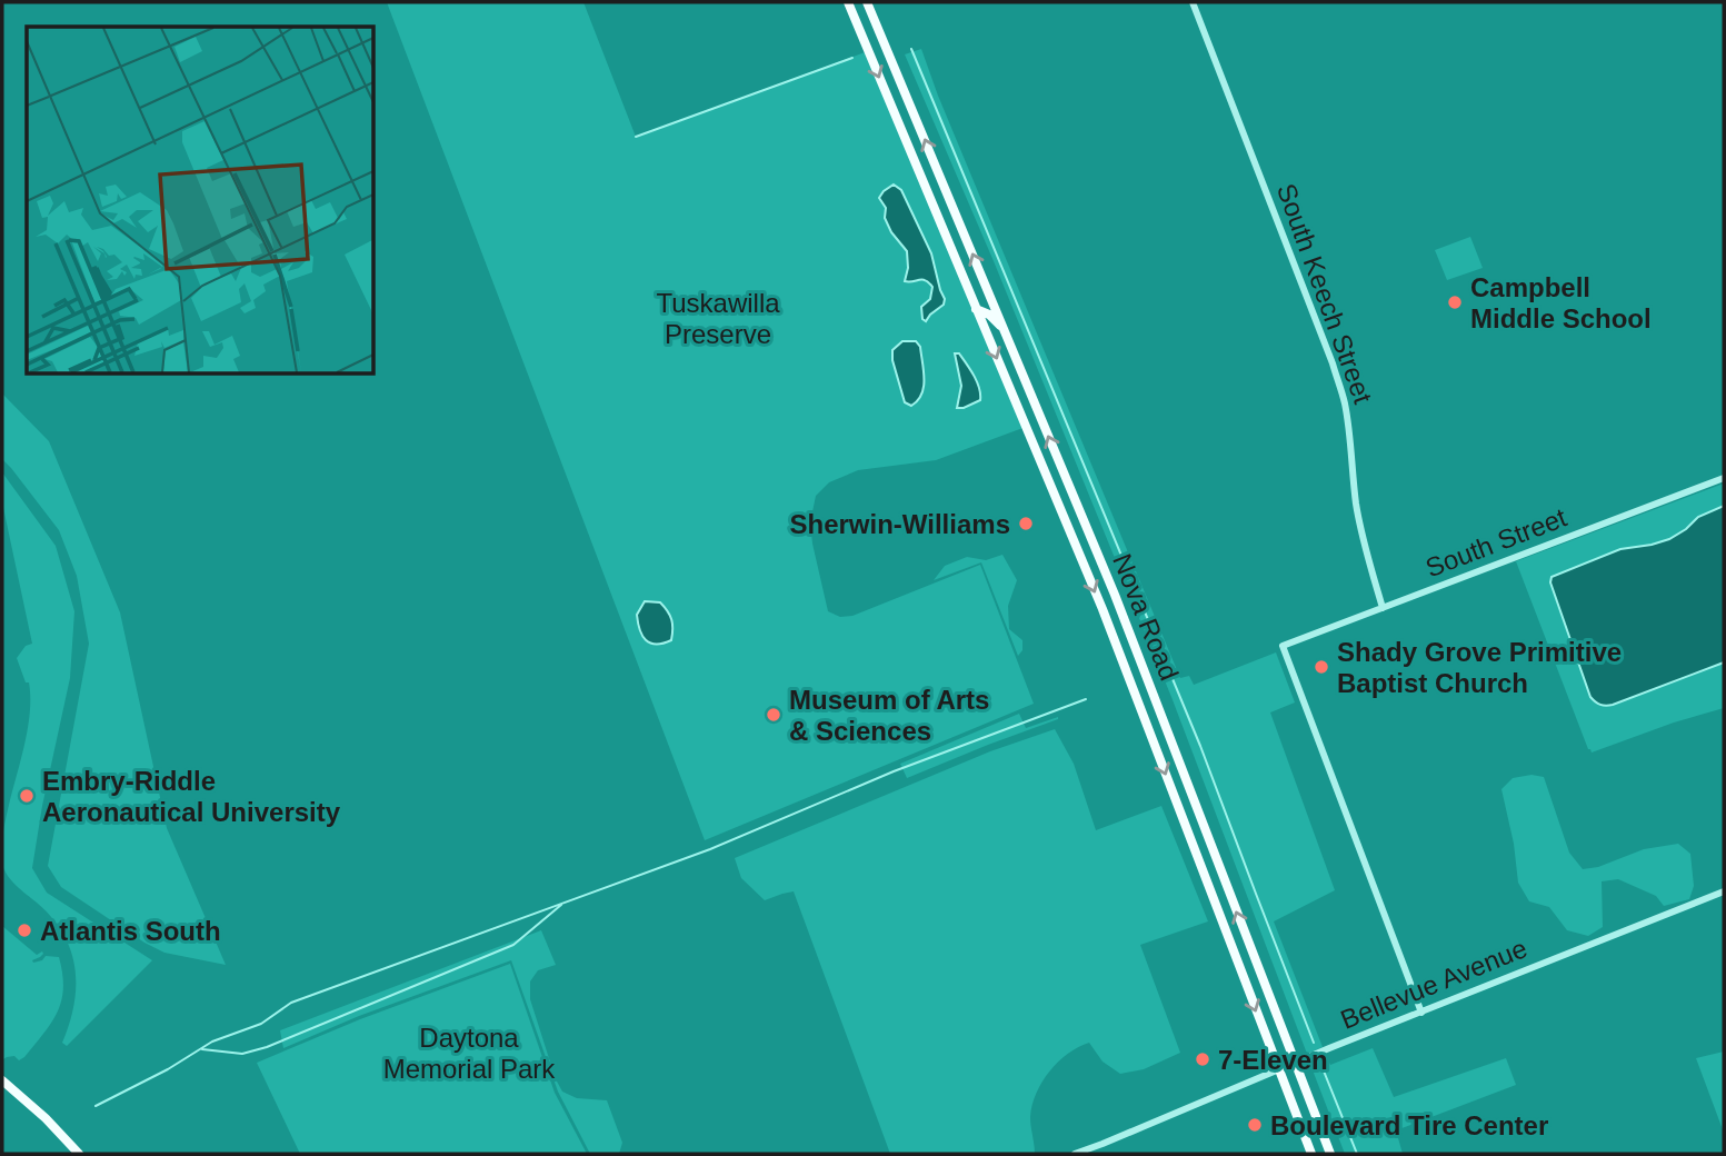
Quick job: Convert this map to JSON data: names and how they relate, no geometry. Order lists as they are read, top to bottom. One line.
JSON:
{"streets":{"main road":["Nova Road"],"street":["South Keech Street","South Street","Bellevue Avenue"]},"crossings":[["South Keech Street","South Street"],["South Street","Bellevue Avenue"],["Nova Road","Bellevue Avenue"]],"parks":["Tuskawilla Preserve","Daytona Memorial Park"],"places":["Campbell Middle School","Sherwin-Williams","Shady Grove Primitive Baptist Church","Museum of Arts & Sciences","Embry-Riddle Aeronautical University","Atlantis South","7-Eleven","Boulevard Tire Center"]}
